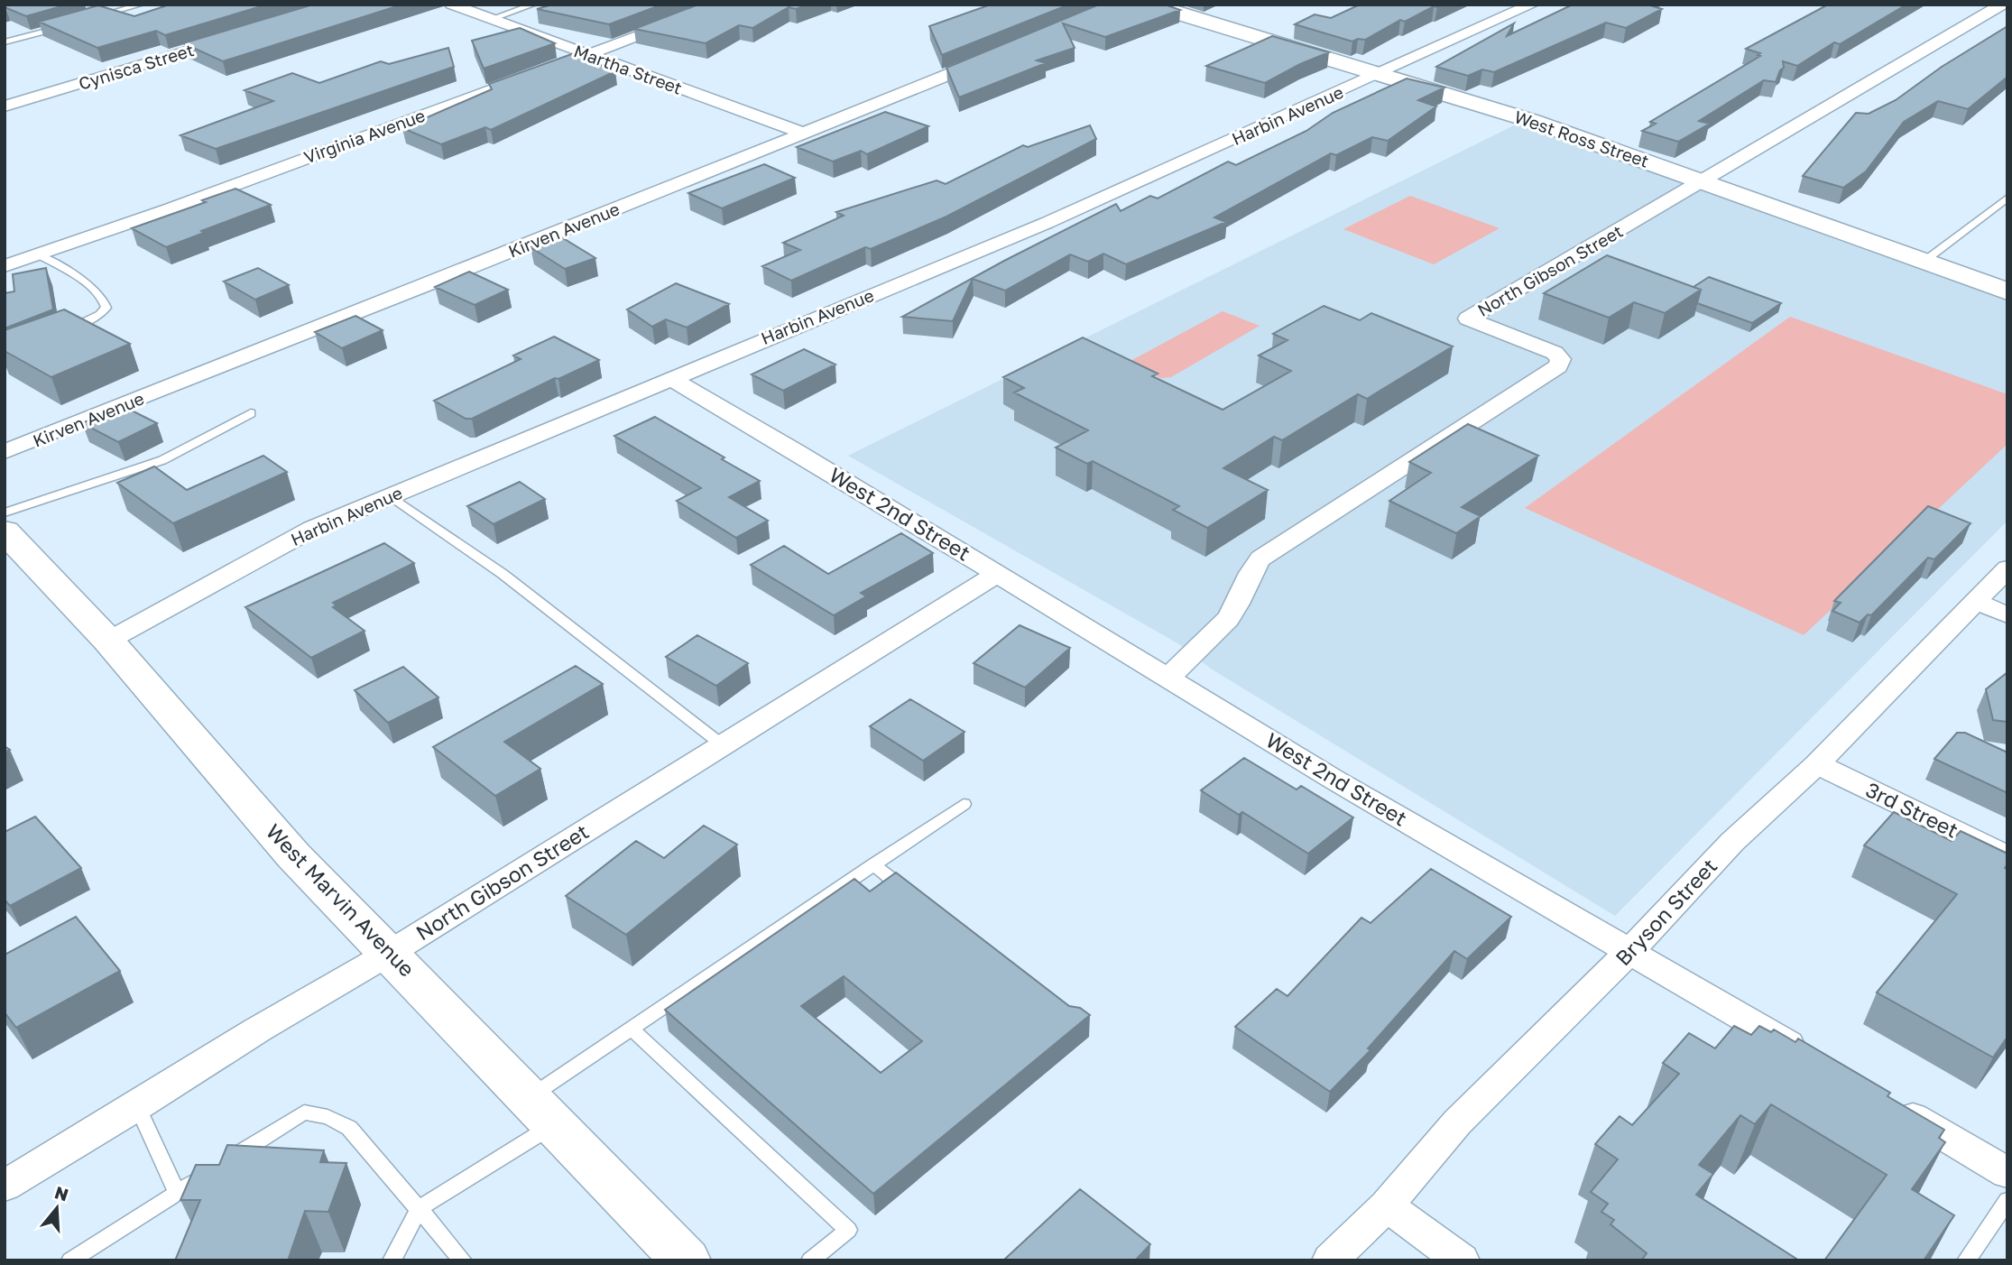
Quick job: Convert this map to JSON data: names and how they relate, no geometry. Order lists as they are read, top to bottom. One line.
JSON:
{"streets":{"street":["Cynisca Street","Martha Street","Harbin Avenue","Virginia Avenue","West Ross Street","Kirven Avenue","North Gibson Street","West 2nd Street","3rd Street","West Marvin Avenue","Bryson Street"]},"crossings":[["Martha Street","Virginia Avenue"],["Martha Street","Kirven Avenue"],["Harbin Avenue","West Ross Street"],["Harbin Avenue","West 2nd Street"],["Harbin Avenue","West Marvin Avenue"],["West Ross Street","North Gibson Street"],["North Gibson Street","West 2nd Street"],["North Gibson Street","West Marvin Avenue"],["West 2nd Street","Bryson Street"],["3rd Street","Bryson Street"]],"north":"top"}
